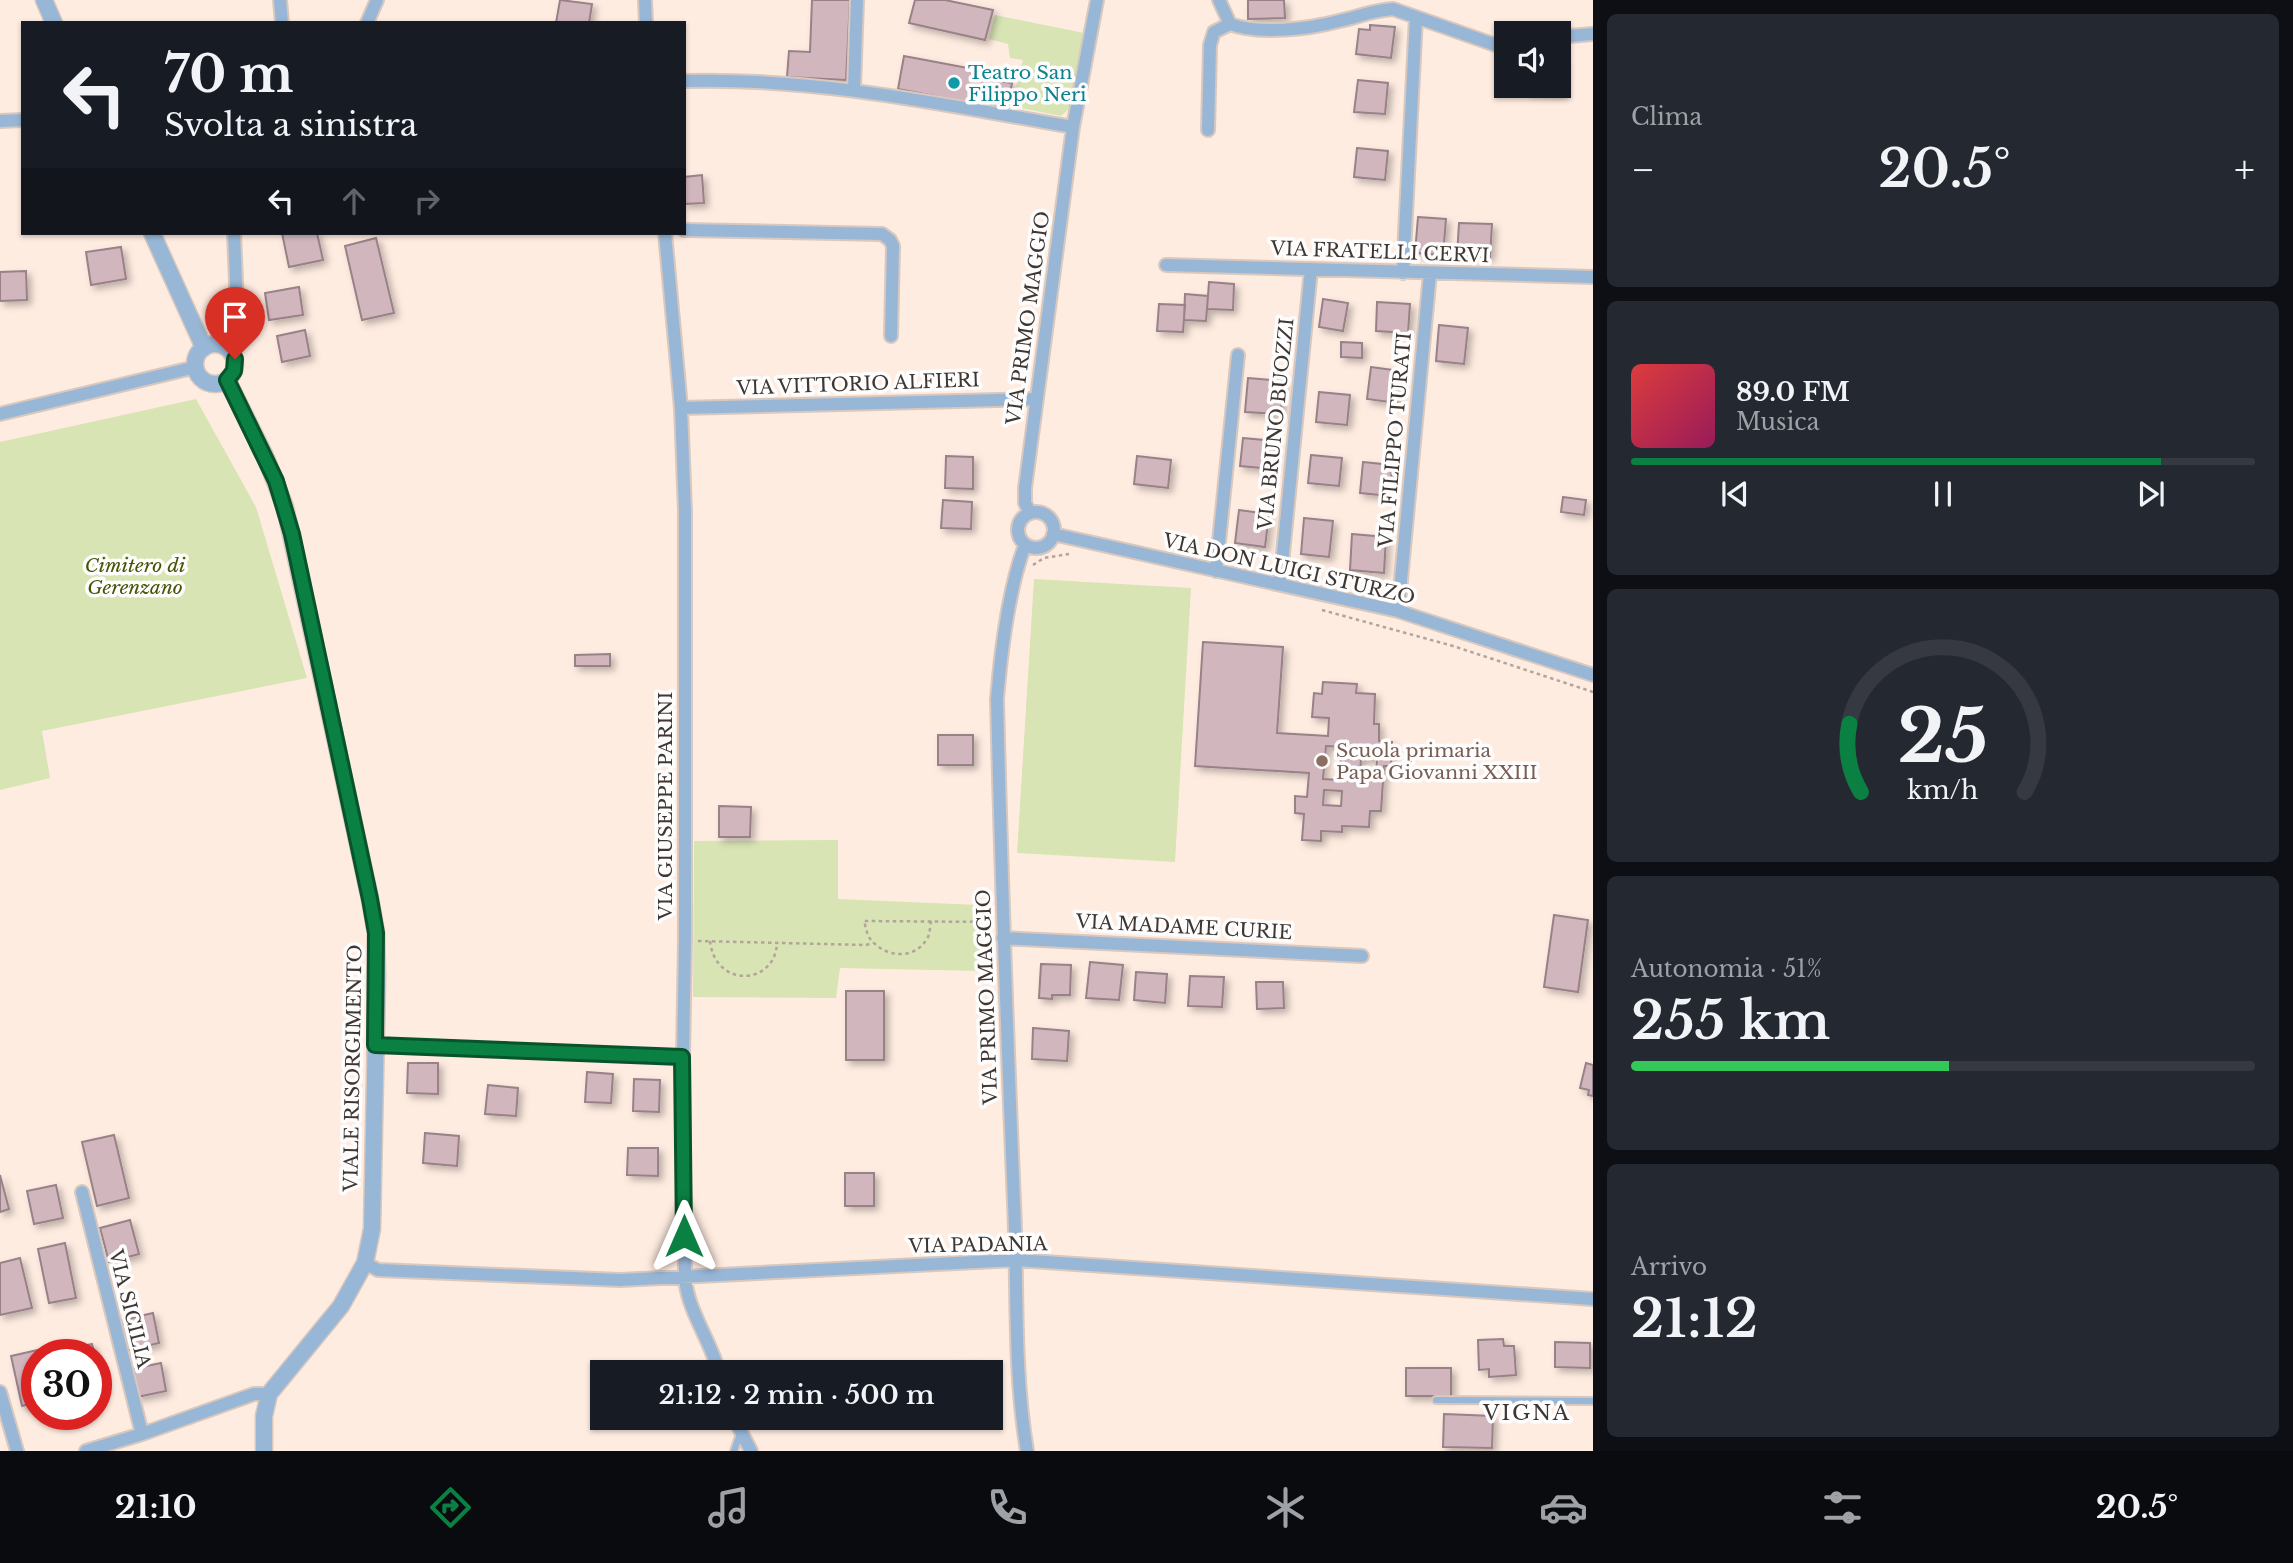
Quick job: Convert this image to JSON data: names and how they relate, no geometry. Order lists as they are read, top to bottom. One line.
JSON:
{"streets":{"street":["VIA FRATELLI CERVI","VIA PRIMO MAGGIO","VIA VITTORIO ALFIERI","VIA BRUNO BUOZZI","VIA FILIPPO TURATI","VIA DON LUIGI STURZO","VIA GIUSEPPE PARINI","VIA MADAME CURIE","VIALE RISORGIMENTO","VIA PADANIA","VIA SICILIA"]},"crossings":[["VIA FRATELLI CERVI","VIA BRUNO BUOZZI"],["VIA FRATELLI CERVI","VIA FILIPPO TURATI"],["VIA PRIMO MAGGIO","VIA VITTORIO ALFIERI"],["VIA PRIMO MAGGIO","VIA DON LUIGI STURZO"],["VIA PRIMO MAGGIO","VIA MADAME CURIE"],["VIA PRIMO MAGGIO","VIA PADANIA"],["VIA VITTORIO ALFIERI","VIA GIUSEPPE PARINI"],["VIA BRUNO BUOZZI","VIA DON LUIGI STURZO"],["VIA FILIPPO TURATI","VIA DON LUIGI STURZO"],["VIA GIUSEPPE PARINI","VIA PADANIA"],["VIALE RISORGIMENTO","VIA PADANIA"]],"districts":["VIGNA"],"parks":["Cimitero di Gerenzano"],"places":["Teatro San Filippo Neri","Scuola primaria Papa Giovanni XXIII"],"page":{"tile":["Clima",["Autonomia · 51%","255 km"],["Arrivo","21:12"]],"turn":["70 m","Svolta a sinistra"],"heat":["−","20.5°","+"],"song":["89.0 FM","Musica"],"limit":"30","trip":"21:12 · 2 min · 500 m","tabs":["21:10","20.5°"],"gauge":["25","km/h"]}}
